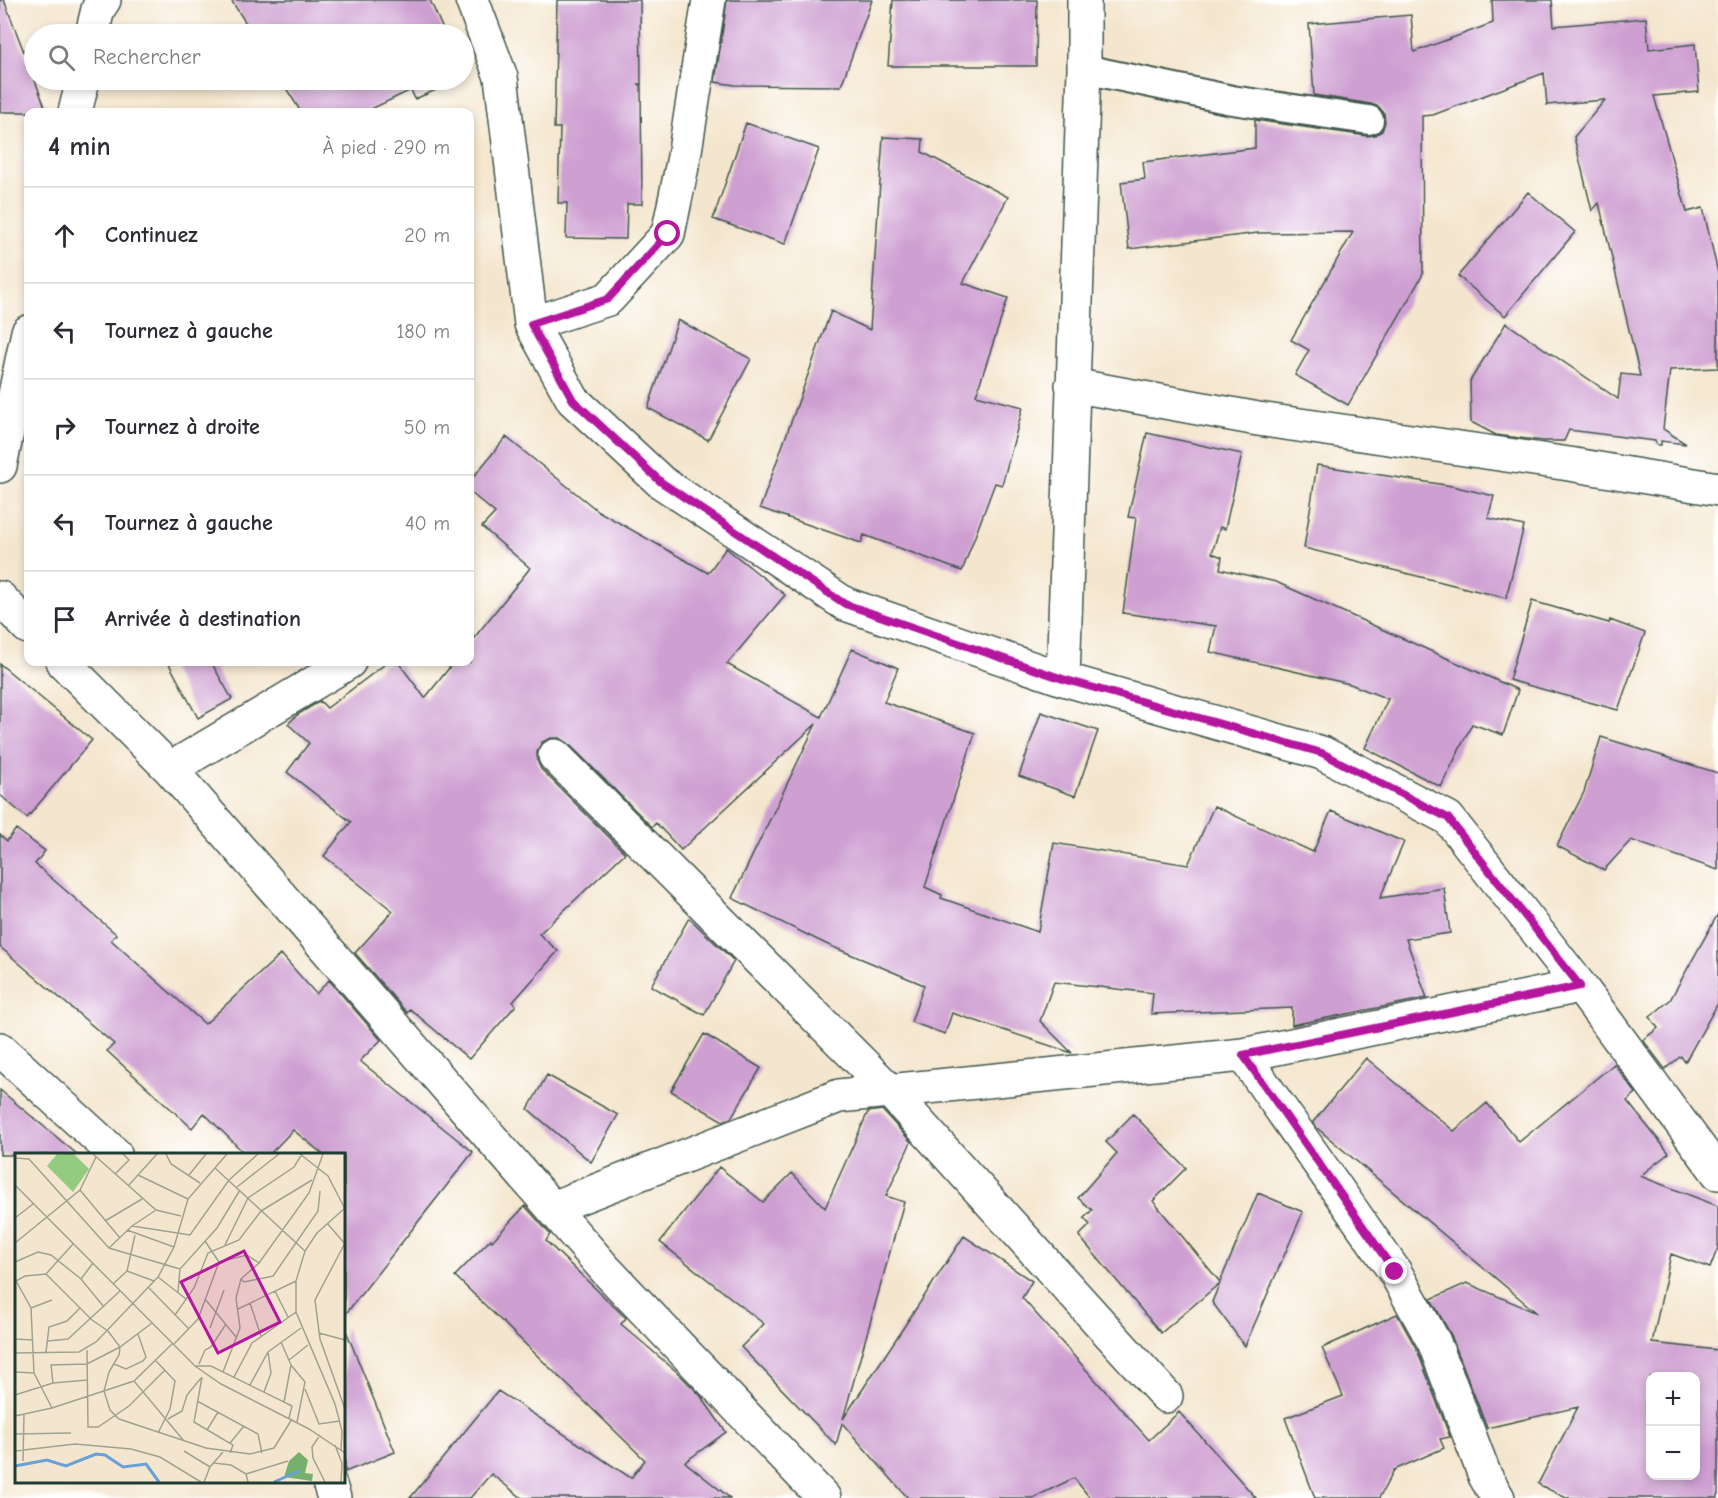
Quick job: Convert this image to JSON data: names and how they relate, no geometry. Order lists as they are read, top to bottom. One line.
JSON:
{"page":{"search":"Rechercher","heading":["4 min","À pied · 290 m"],"list":[["Continuez","20 m"],["Tournez à gauche","180 m"],["Tournez à droite","50 m"],["Tournez à gauche","40 m"],"Arrivée à destination"],"map_buttons":["+","−"]}}
